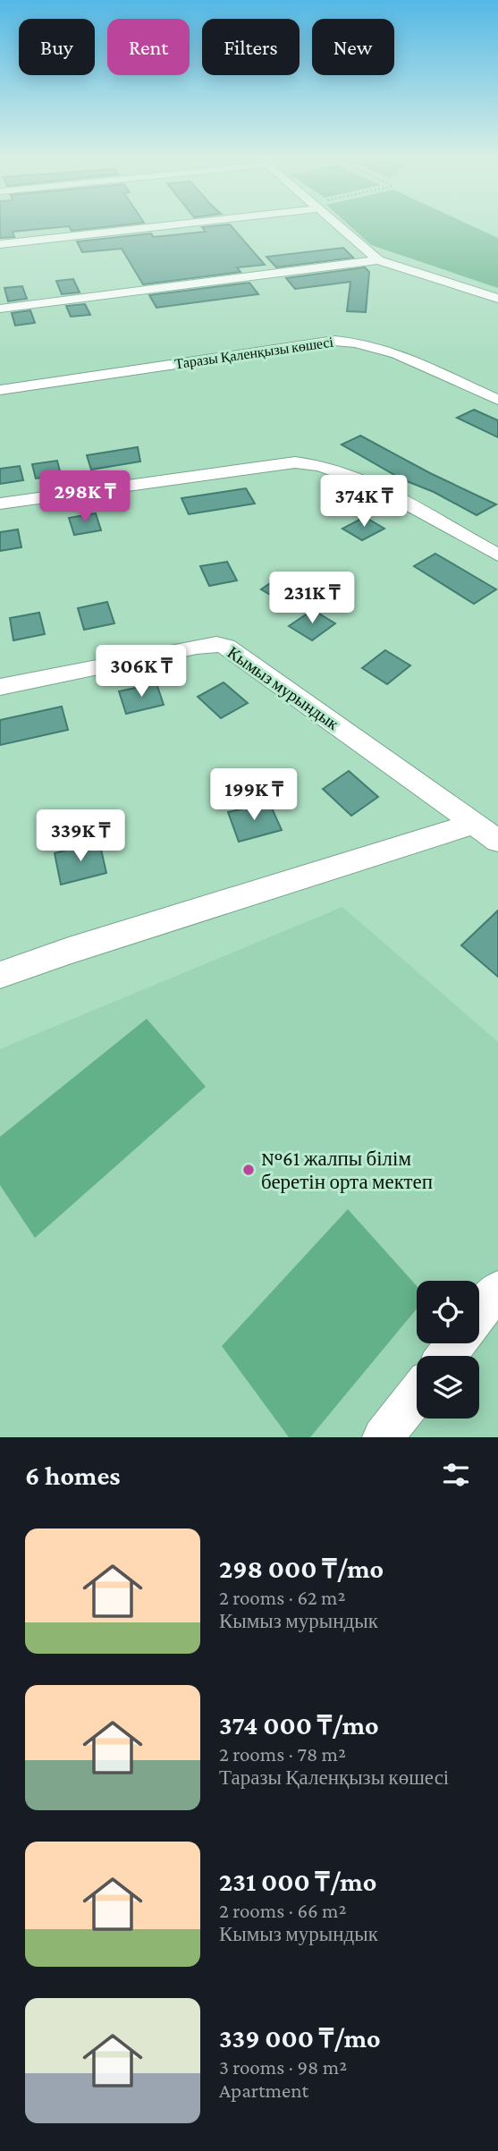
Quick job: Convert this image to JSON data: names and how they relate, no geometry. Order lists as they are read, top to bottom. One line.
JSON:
{"streets":{"street":["Таразы Қаленқызы көшесі","Кымыз мурындык"]},"places":["№61 жалпы білім беретін орта мектеп"],"page":{"chip":["Buy","Rent","Filters","New"],"price":["298K ₸","374K ₸","231K ₸","306K ₸","199K ₸","339K ₸"],"heading":"6 homes","list":[{"name":"298 000 ₸/mo","note":"2 rooms · 62 m² · Кымыз мурындык"},{"name":"374 000 ₸/mo","note":"2 rooms · 78 m² · Таразы Қаленқызы көшесі"},{"name":"231 000 ₸/mo","note":"2 rooms · 66 m² · Кымыз мурындык"},{"name":"339 000 ₸/mo","note":"3 rooms · 98 m² · Apartment"}]}}
